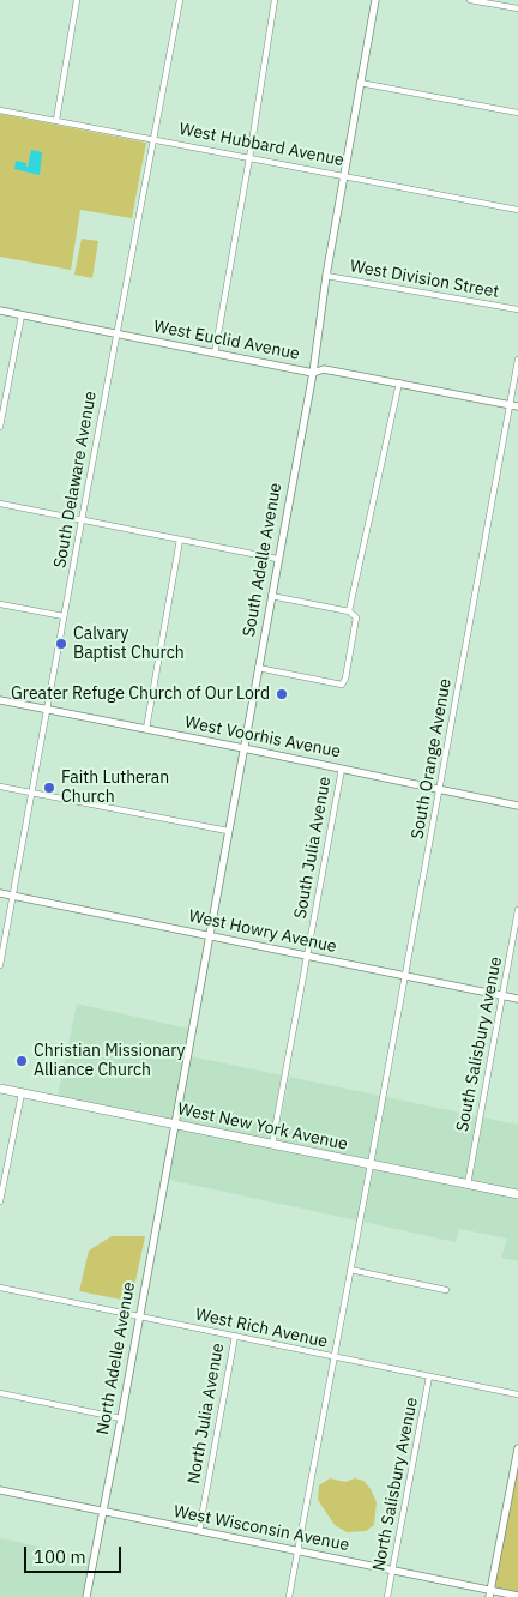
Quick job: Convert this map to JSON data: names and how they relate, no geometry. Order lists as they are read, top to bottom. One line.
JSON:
{"streets":{"main road":["West New York Avenue"],"street":["West Hubbard Avenue","West Division Street","West Euclid Avenue","South Delaware Avenue","South Adelle Avenue","West Voorhis Avenue","South Orange Avenue","South Julia Avenue","West Howry Avenue","South Salisbury Avenue","West Rich Avenue","North Adelle Avenue","North Julia Avenue","North Salisbury Avenue","West Wisconsin Avenue"]},"crossings":[["West Hubbard Avenue","South Delaware Avenue"],["West Hubbard Avenue","South Adelle Avenue"],["West Division Street","South Adelle Avenue"],["West Euclid Avenue","South Delaware Avenue"],["West Euclid Avenue","South Adelle Avenue"],["West Euclid Avenue","South Orange Avenue"],["South Delaware Avenue","West Voorhis Avenue"],["South Delaware Avenue","West Howry Avenue"],["South Adelle Avenue","West Voorhis Avenue"],["South Adelle Avenue","West Howry Avenue"],["South Adelle Avenue","West New York Avenue"],["South Adelle Avenue","North Adelle Avenue"],["West Voorhis Avenue","South Orange Avenue"],["West Voorhis Avenue","South Julia Avenue"],["South Orange Avenue","West Howry Avenue"],["South Orange Avenue","West New York Avenue"],["South Orange Avenue","West Rich Avenue"],["South Orange Avenue","West Wisconsin Avenue"],["South Julia Avenue","West Howry Avenue"],["South Julia Avenue","West New York Avenue"],["West Howry Avenue","South Salisbury Avenue"],["South Salisbury Avenue","West New York Avenue"],["West New York Avenue","North Adelle Avenue"],["West Rich Avenue","North Adelle Avenue"],["West Rich Avenue","North Julia Avenue"],["West Rich Avenue","North Salisbury Avenue"],["North Adelle Avenue","West Wisconsin Avenue"],["North Julia Avenue","West Wisconsin Avenue"],["North Salisbury Avenue","West Wisconsin Avenue"]],"places":["Calvary Baptist Church","Greater Refuge Church of Our Lord","Faith Lutheran Church","Christian Missionary Alliance Church"],"scale_bar":"100 m"}
